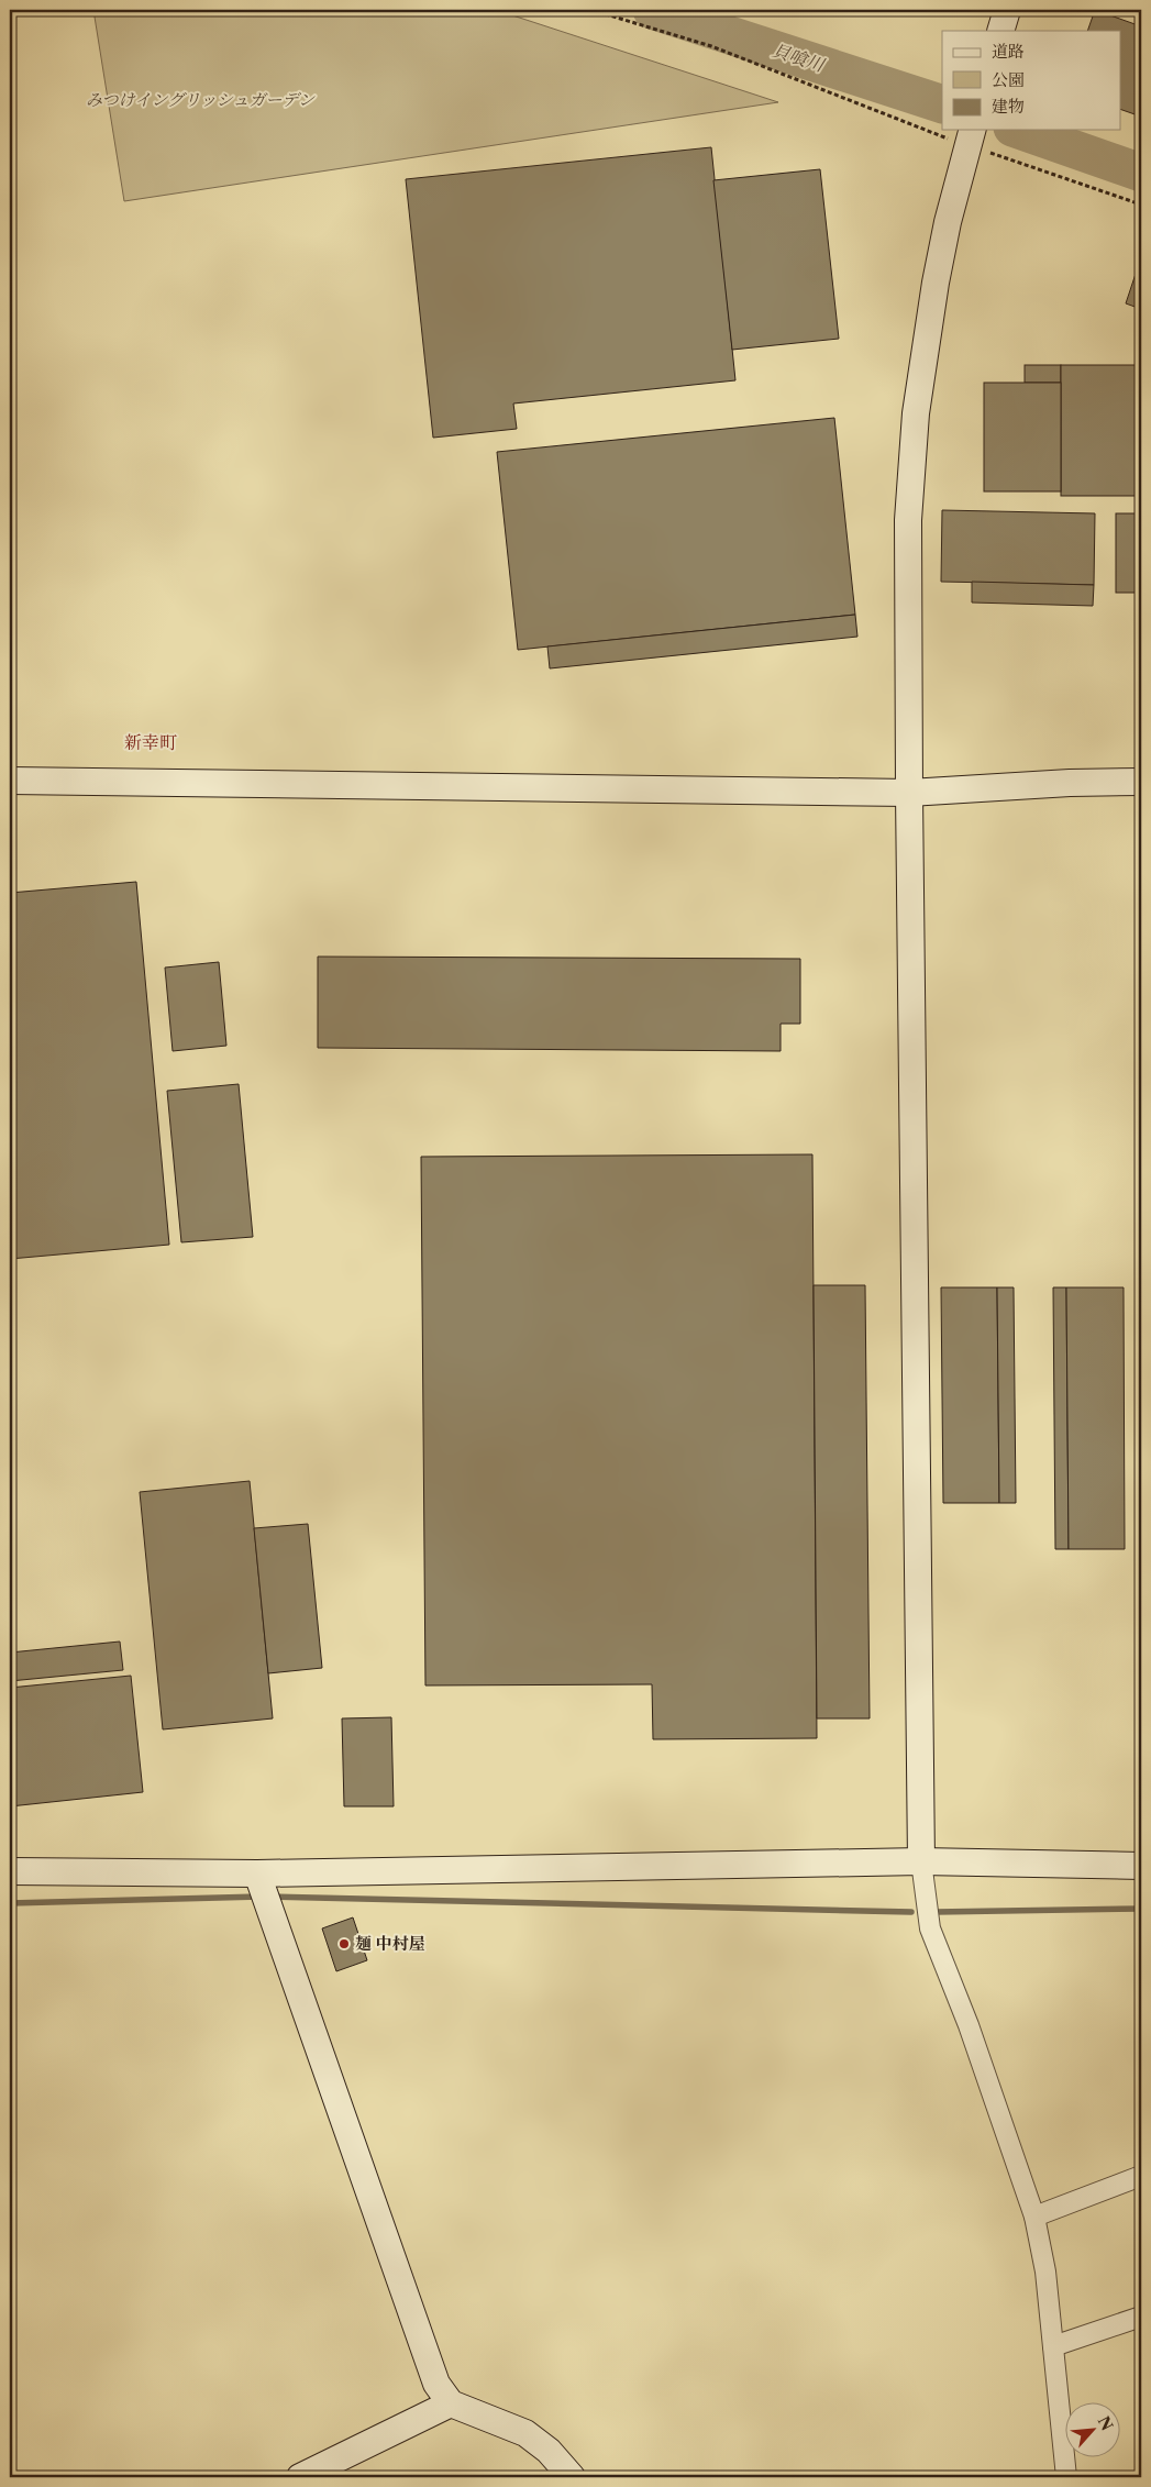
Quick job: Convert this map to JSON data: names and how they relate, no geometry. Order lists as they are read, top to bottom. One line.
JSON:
{"districts":["新幸町"],"water":["貝喰川"],"parks":["みつけイングリッシュガーデン"],"places":["麺 中村屋"],"legend":["道路","公園","建物"],"north":"top right"}
